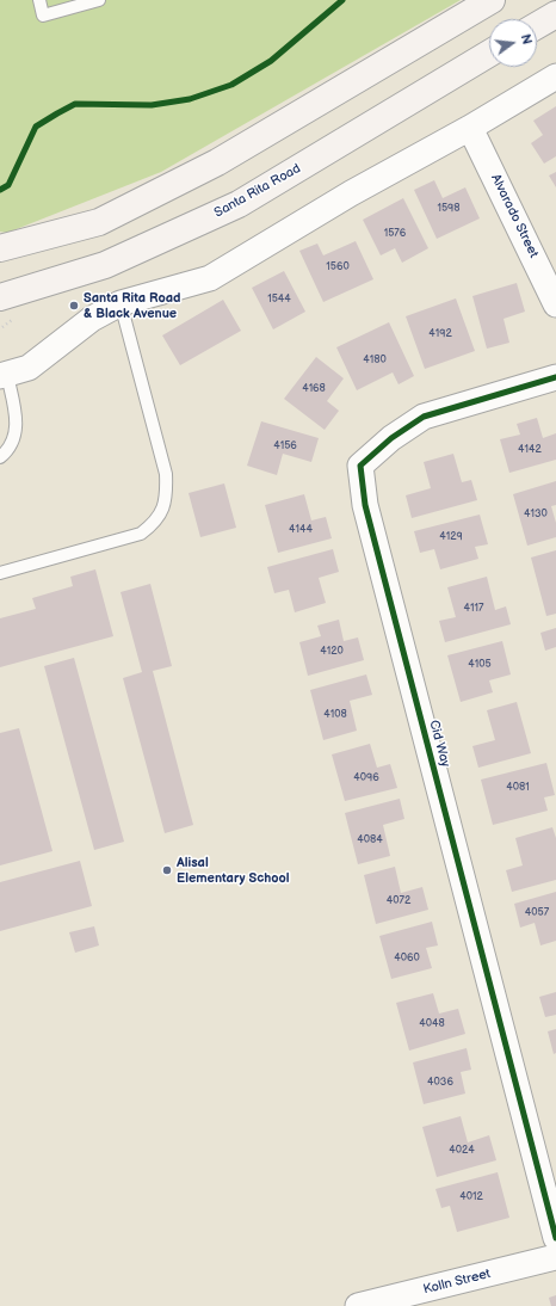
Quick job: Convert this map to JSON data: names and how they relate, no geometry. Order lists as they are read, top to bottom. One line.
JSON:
{"streets":{"main road":["Santa Rita Road"],"street":["Alvarado Street","Cid Way","Kolln Street"]},"places":["Santa Rita Road & Black Avenue","Alisal Elementary School"],"house_numbers":["1598","1576","1560","1544","4192","4180","4168","4156","4142","4130","4144","4129","4117","4120","4105","4108","4096","4081","4084","4072","4057","4060","4048","4036","4024","4012"],"north":"right"}
